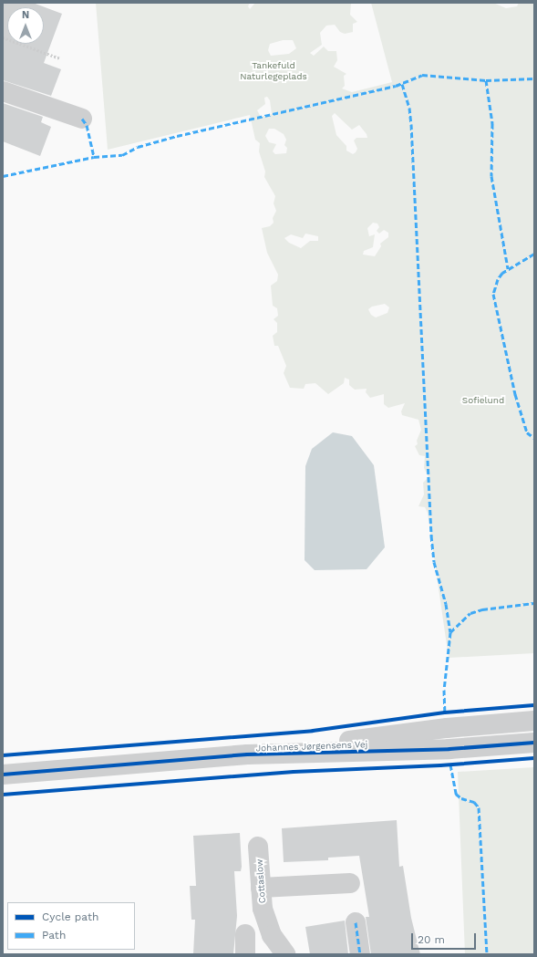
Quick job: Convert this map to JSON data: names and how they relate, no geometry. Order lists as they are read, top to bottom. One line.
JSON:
{"streets":{"street":["Johannes Jørgensens Vej","Cottaslow"]},"parks":["Tankefuld Naturlegeplads","Sofielund"],"legend":["Cycle path","Path"],"scale_bar":"20 m","north":"top"}
